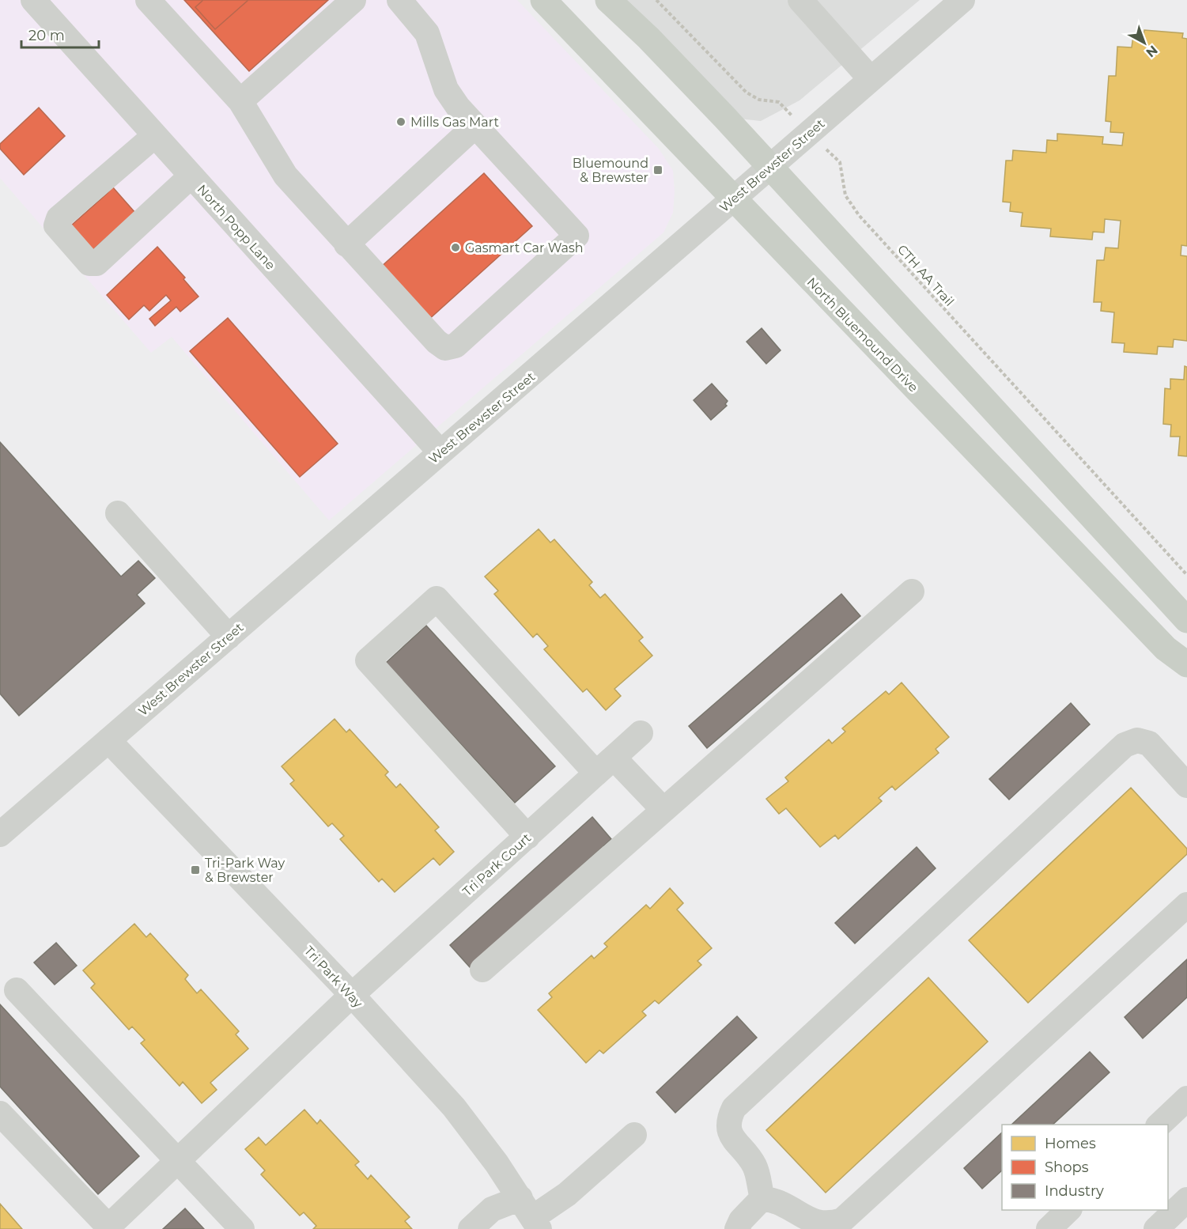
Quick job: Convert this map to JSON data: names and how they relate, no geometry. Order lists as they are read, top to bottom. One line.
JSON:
{"streets":{"main road":["North Bluemound Drive"],"street":["West Brewster Street","North Popp Lane","Tri Park Court","Tri Park Way"],"path":["CTH AA Trail"]},"crossings":[["West Brewster Street","North Popp Lane"],["West Brewster Street","CTH AA Trail"],["West Brewster Street","North Bluemound Drive"],["West Brewster Street","Tri Park Way"],["Tri Park Court","Tri Park Way"]],"places":{"other":["Mills Gas Mart","Gasmart Car Wash"],"transit":["Bluemound & Brewster","Tri-Park Way & Brewster"]},"legend":["Homes","Shops","Industry"],"scale_bar":"20 m","north":"bottom right"}
